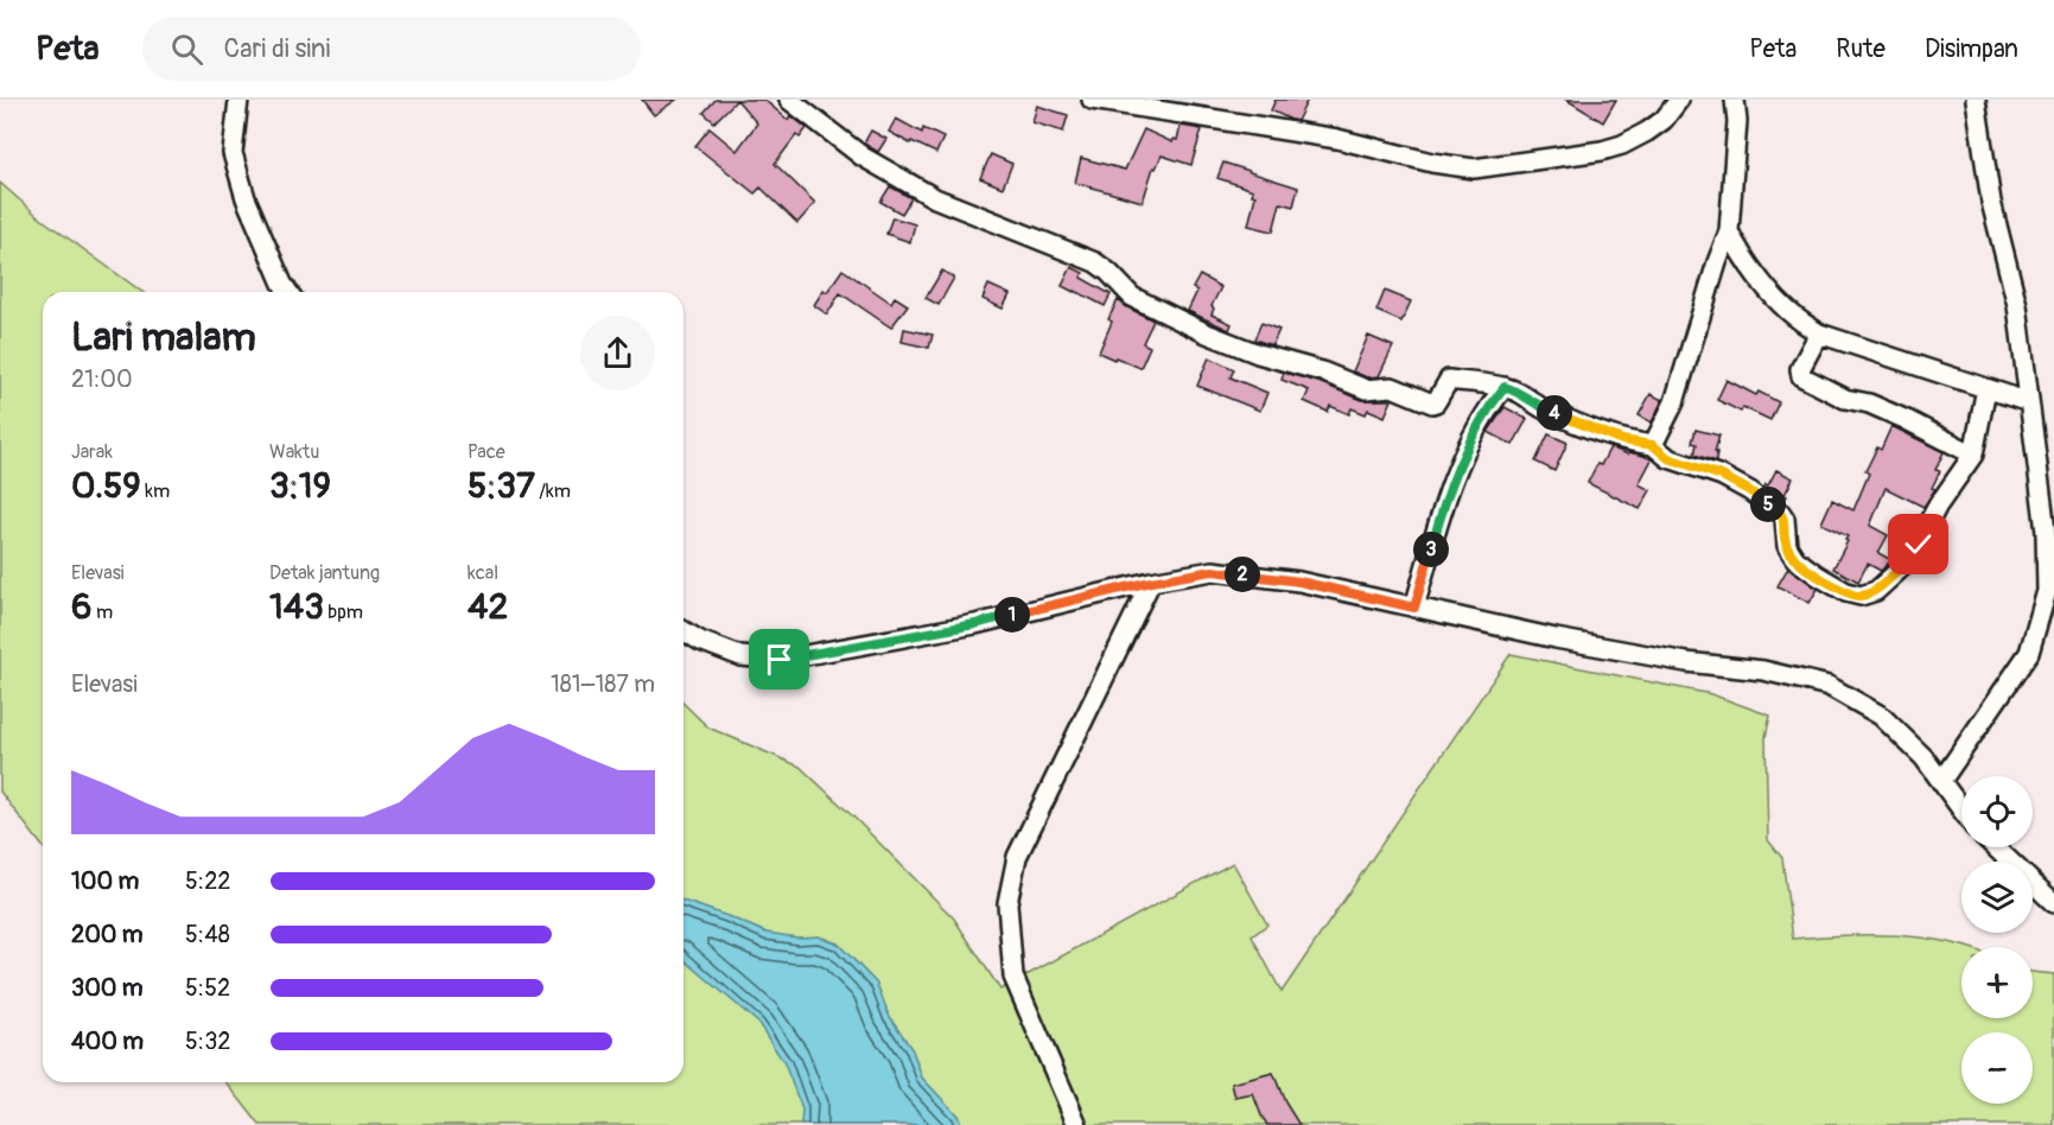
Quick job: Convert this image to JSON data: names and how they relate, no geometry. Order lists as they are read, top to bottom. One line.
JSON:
{"page":{"header":"Peta","search":"Cari di sini","nav":["Peta","Rute","Disimpan"],"heading":["Lari malam","21:00"],"pins":["4","5","3","2","1"],"stats":[["Jarak","0.59 km"],["Waktu","3:19"],["Pace","5:37 /km"],["Elevasi","6 m"],["Detak jantung","143 bpm"],["kcal","42"]],"chart":["Elevasi","181–187 m"],"map_buttons":["+","−"],"list":[{"name":"100 m","note":"5:22"},{"name":"200 m","note":"5:48"},{"name":"300 m","note":"5:52"},{"name":"400 m","note":"5:32"}]}}
